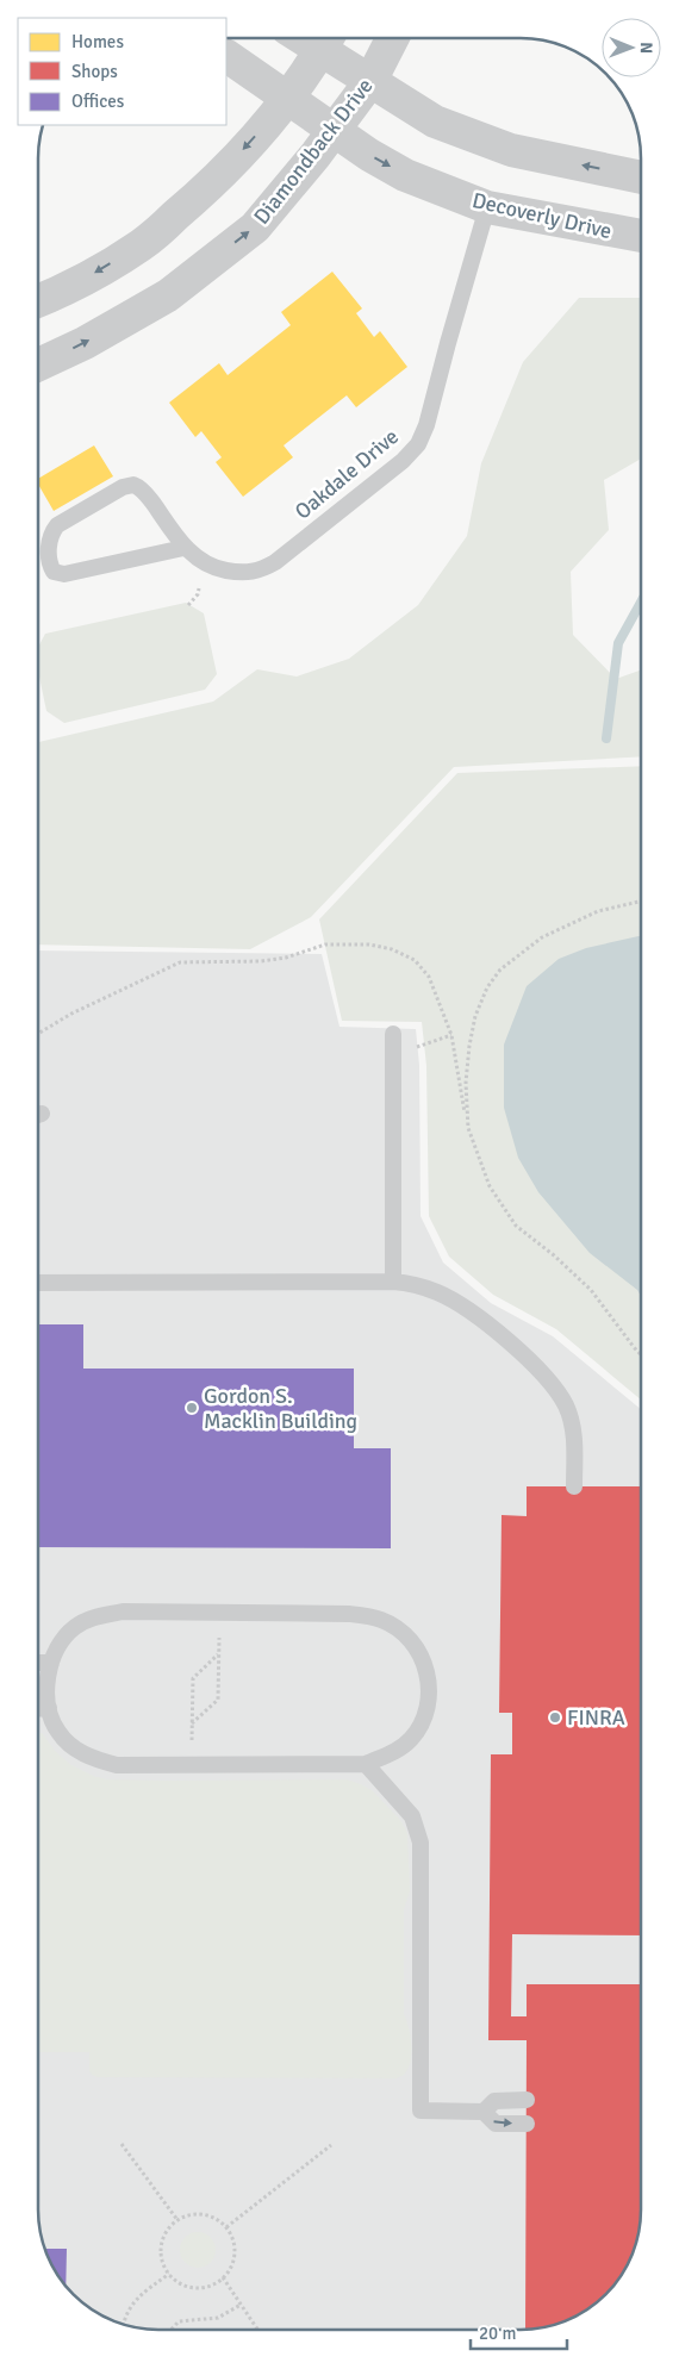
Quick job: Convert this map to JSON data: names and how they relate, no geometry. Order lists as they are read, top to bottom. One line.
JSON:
{"streets":{"street":["Diamondback Drive","Decoverly Drive"],"lane":["Oakdale Drive"]},"crossings":[["Diamondback Drive","Decoverly Drive"],["Decoverly Drive","Oakdale Drive"]],"places":["Gordon S. Macklin Building","FINRA"],"legend":["Homes","Shops","Offices"],"scale_bar":"20 m","north":"right"}
